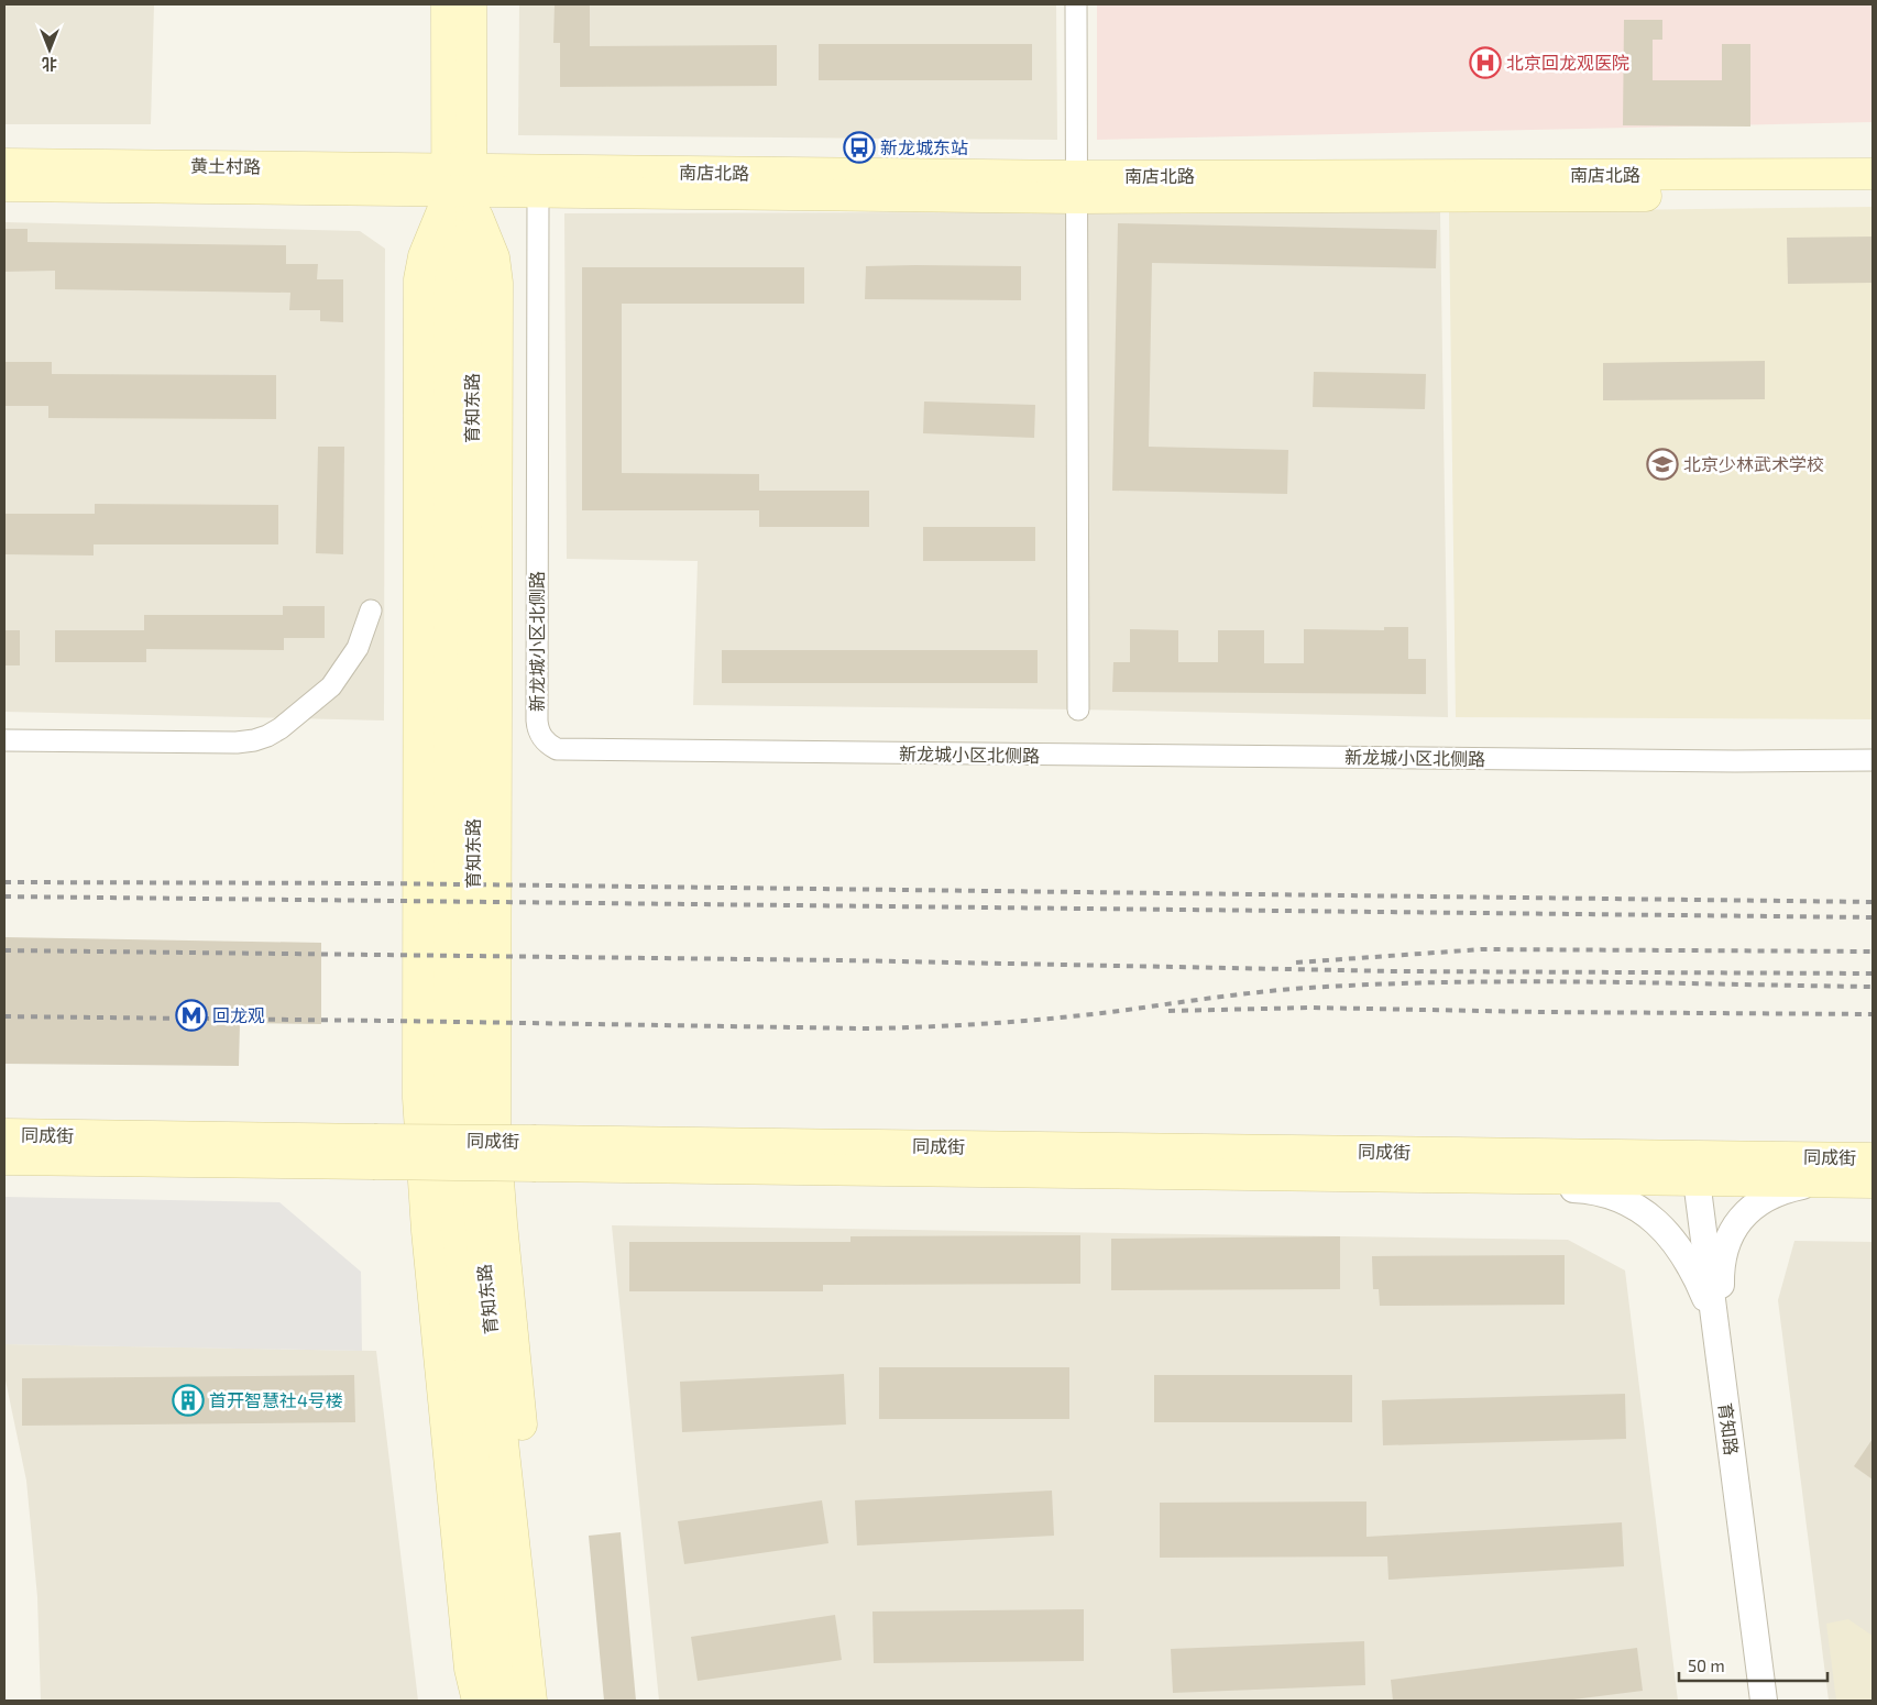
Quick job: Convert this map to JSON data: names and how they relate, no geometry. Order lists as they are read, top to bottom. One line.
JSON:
{"streets":{"main road":["黄土村路","南店北路","育知东路","同成街"],"street":["新龙城小区北侧路","育知路"]},"crossings":[["黄土村路","南店北路"],["黄土村路","育知东路"],["南店北路","育知东路"],["南店北路","新龙城小区北侧路"],["同成街","育知路"]],"places":{"hospital":["北京回龙观医院"],"bus stop":["新龙城东站"],"school or university":["北京少林武术学校"],"metro station":["回龙观"],"building":["首开智慧社4号楼"]},"scale_bar":"50 m","north":"bottom"}
